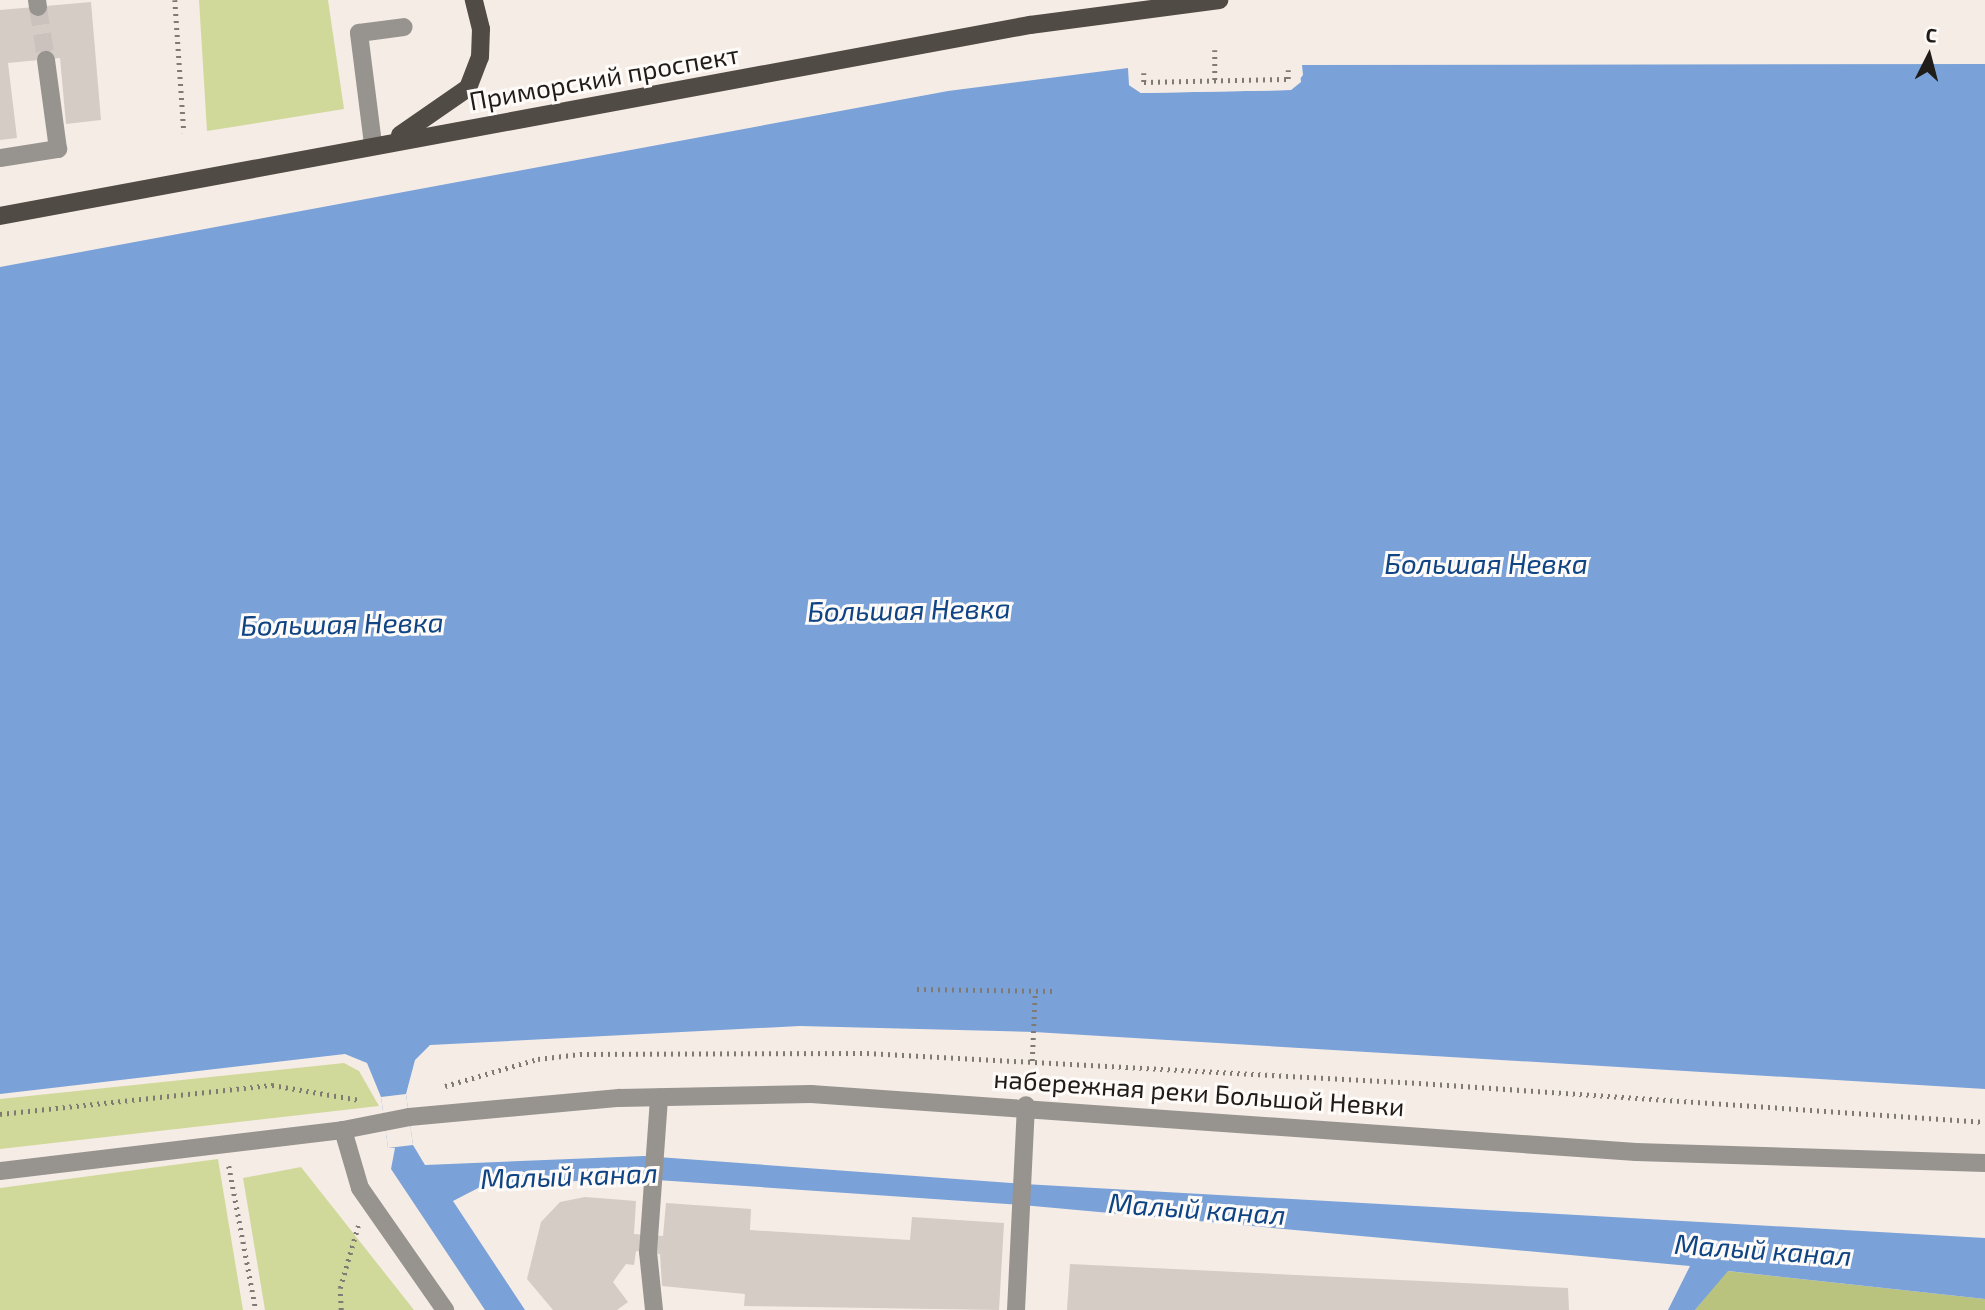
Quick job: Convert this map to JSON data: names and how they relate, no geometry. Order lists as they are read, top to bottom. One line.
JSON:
{"streets":{"main road":["Приморский проспект"],"street":["набережная реки Большой Невки"]},"water":["Большая Невка","Малый канал"],"north":"top"}
